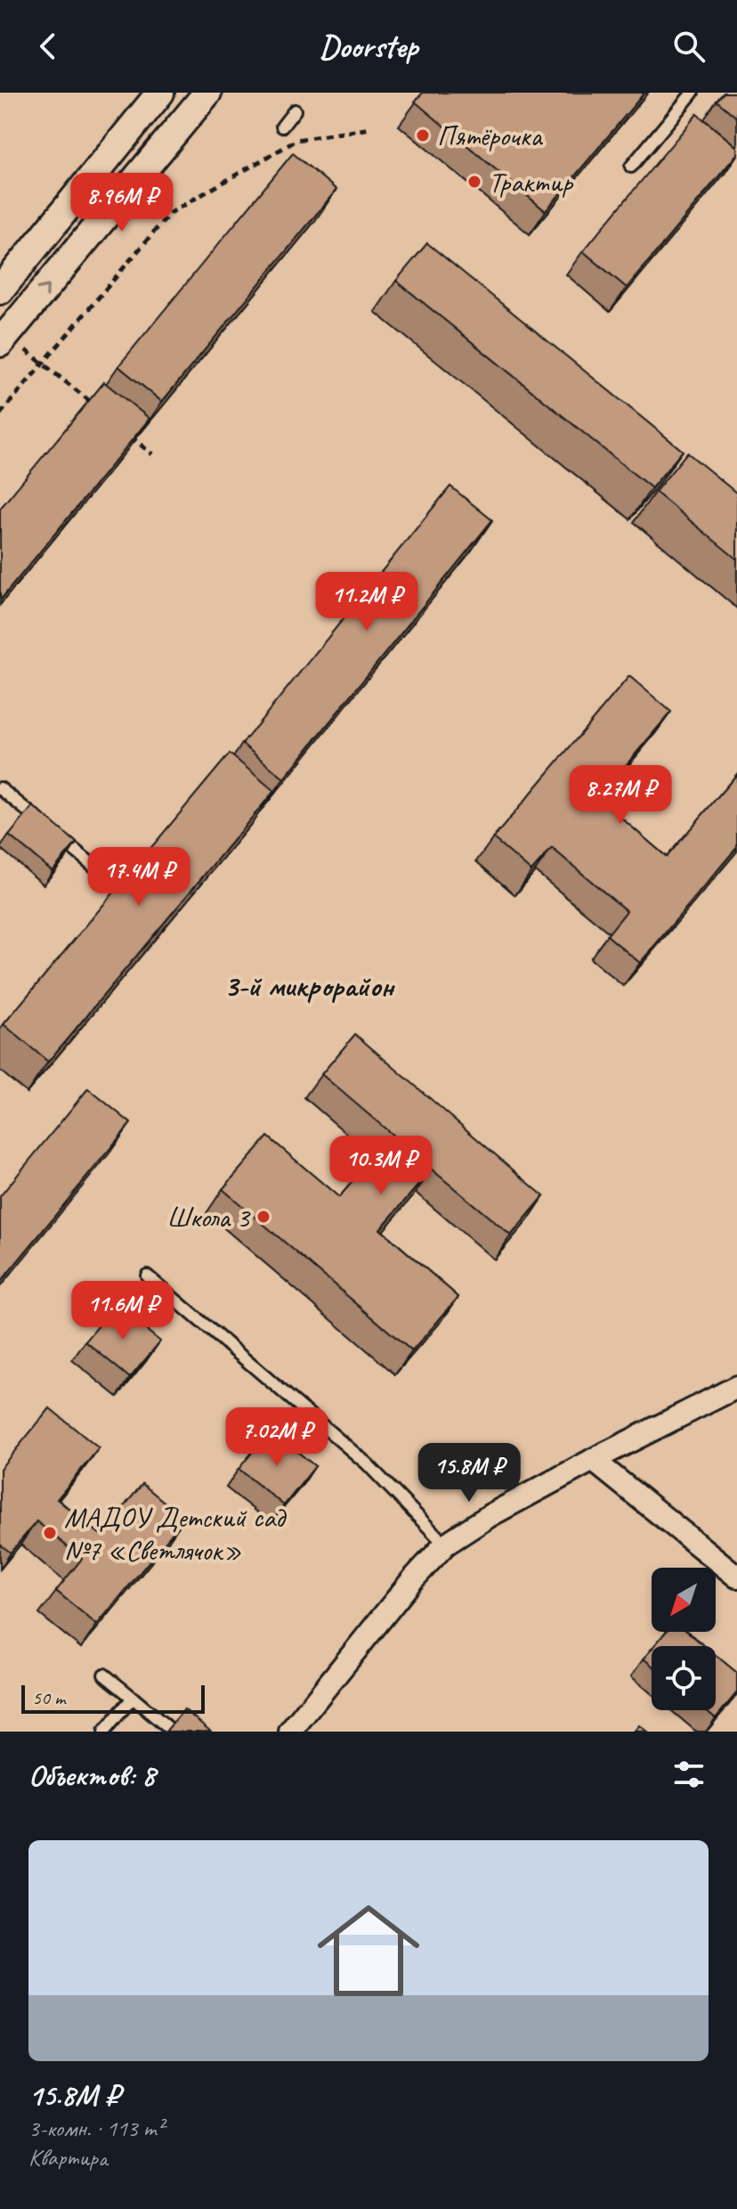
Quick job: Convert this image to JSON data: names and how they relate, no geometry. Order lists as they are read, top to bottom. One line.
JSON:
{"districts":["3-й микрорайон"],"places":["Пятёрочка","Трактир","Школа 3","МАДОУ Детский сад №7 «Светлячок»"],"scale_bar":"50 m","north":"bottom left","page":{"header":"Doorstep","price":["8.96M ₽","11.2M ₽","8.27M ₽","17.4M ₽","10.3M ₽","11.6M ₽","7.02M ₽","15.8M ₽"],"scale":"50 m","heading":"Объектов: 8","list":[{"name":"15.8M ₽","note":"3-комн. · 113 m² · Квартира"}]}}
